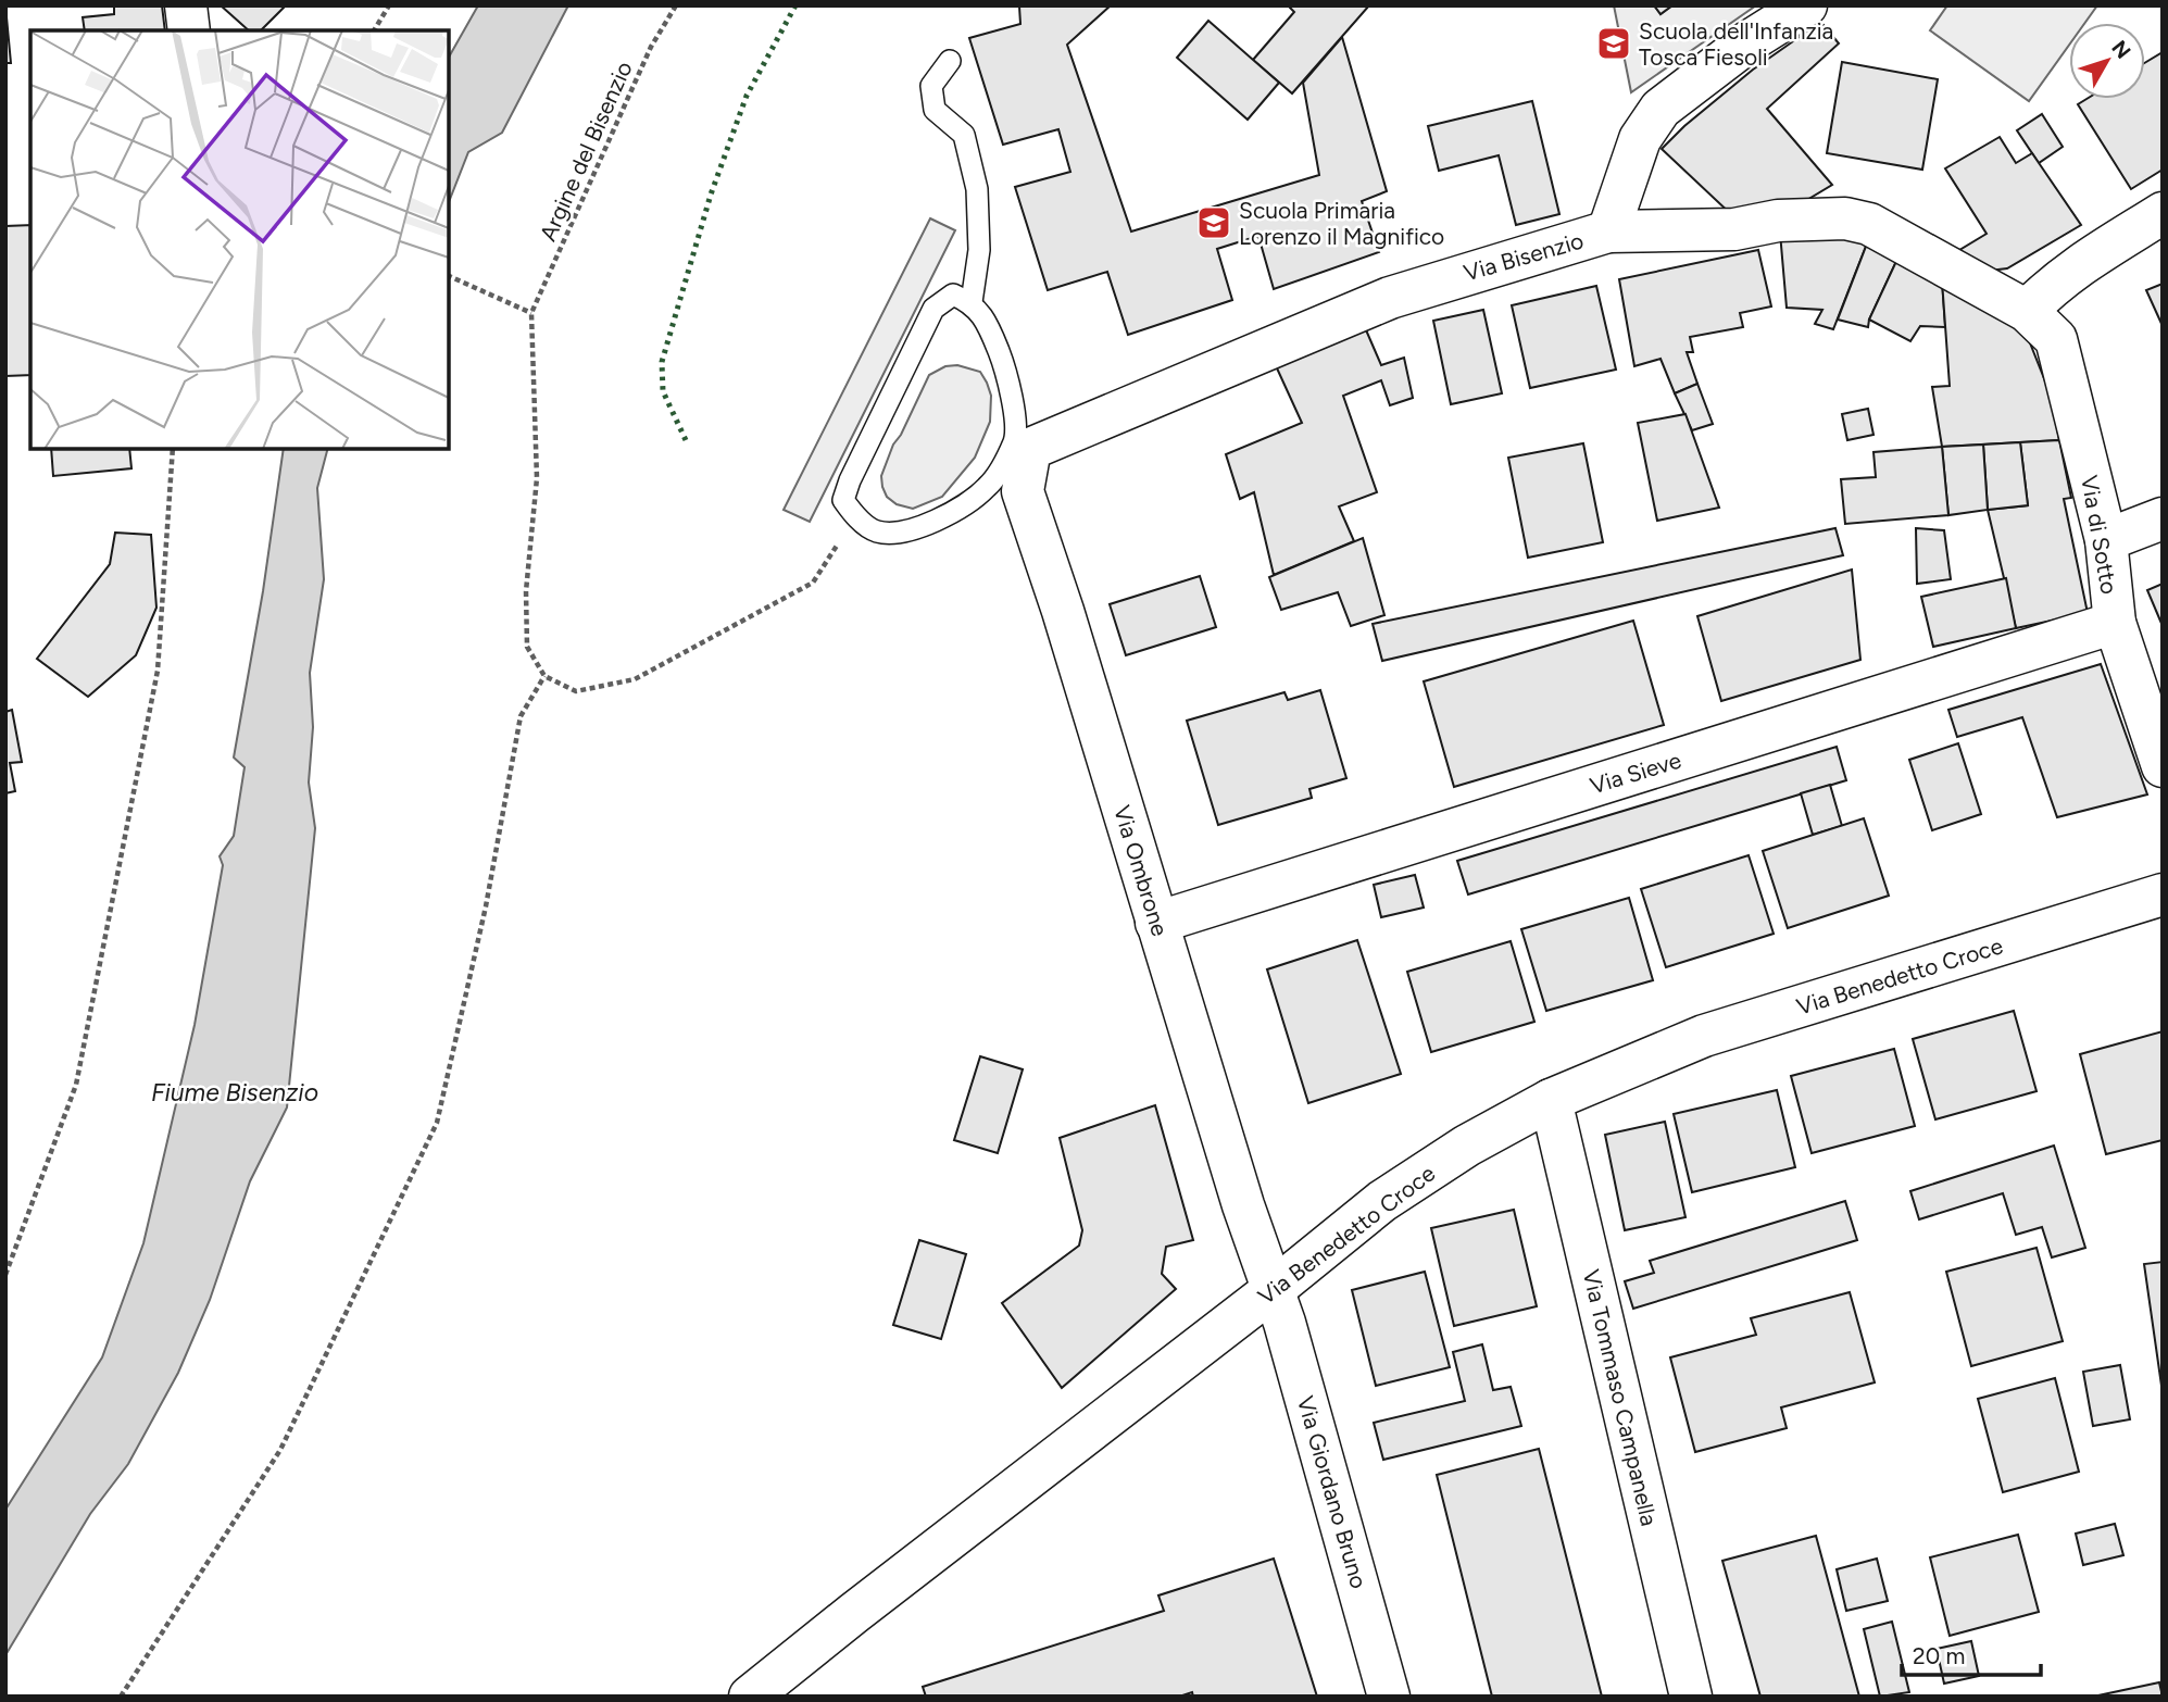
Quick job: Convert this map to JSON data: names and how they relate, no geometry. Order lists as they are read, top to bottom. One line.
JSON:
{"streets":{"street":["Via Bisenzio","Via di Sotto","Via Sieve","Via Ombrone","Via Benedetto Croce","Via Tommaso Campanella","Via Giordano Bruno"],"path":["Argine del Bisenzio"]},"crossings":[["Via Bisenzio","Via di Sotto"],["Via Bisenzio","Via Ombrone"],["Via di Sotto","Via Sieve"],["Via Sieve","Via Ombrone"],["Via Ombrone","Via Benedetto Croce"],["Via Ombrone","Via Giordano Bruno"],["Via Benedetto Croce","Via Tommaso Campanella"],["Via Benedetto Croce","Via Giordano Bruno"]],"water":["Fiume Bisenzio"],"places":{"school or university":["Scuola dell'Infanzia Tosca Fiesoli","Scuola Primaria Lorenzo il Magnifico"]},"scale_bar":"20 m","north":"top right"}
